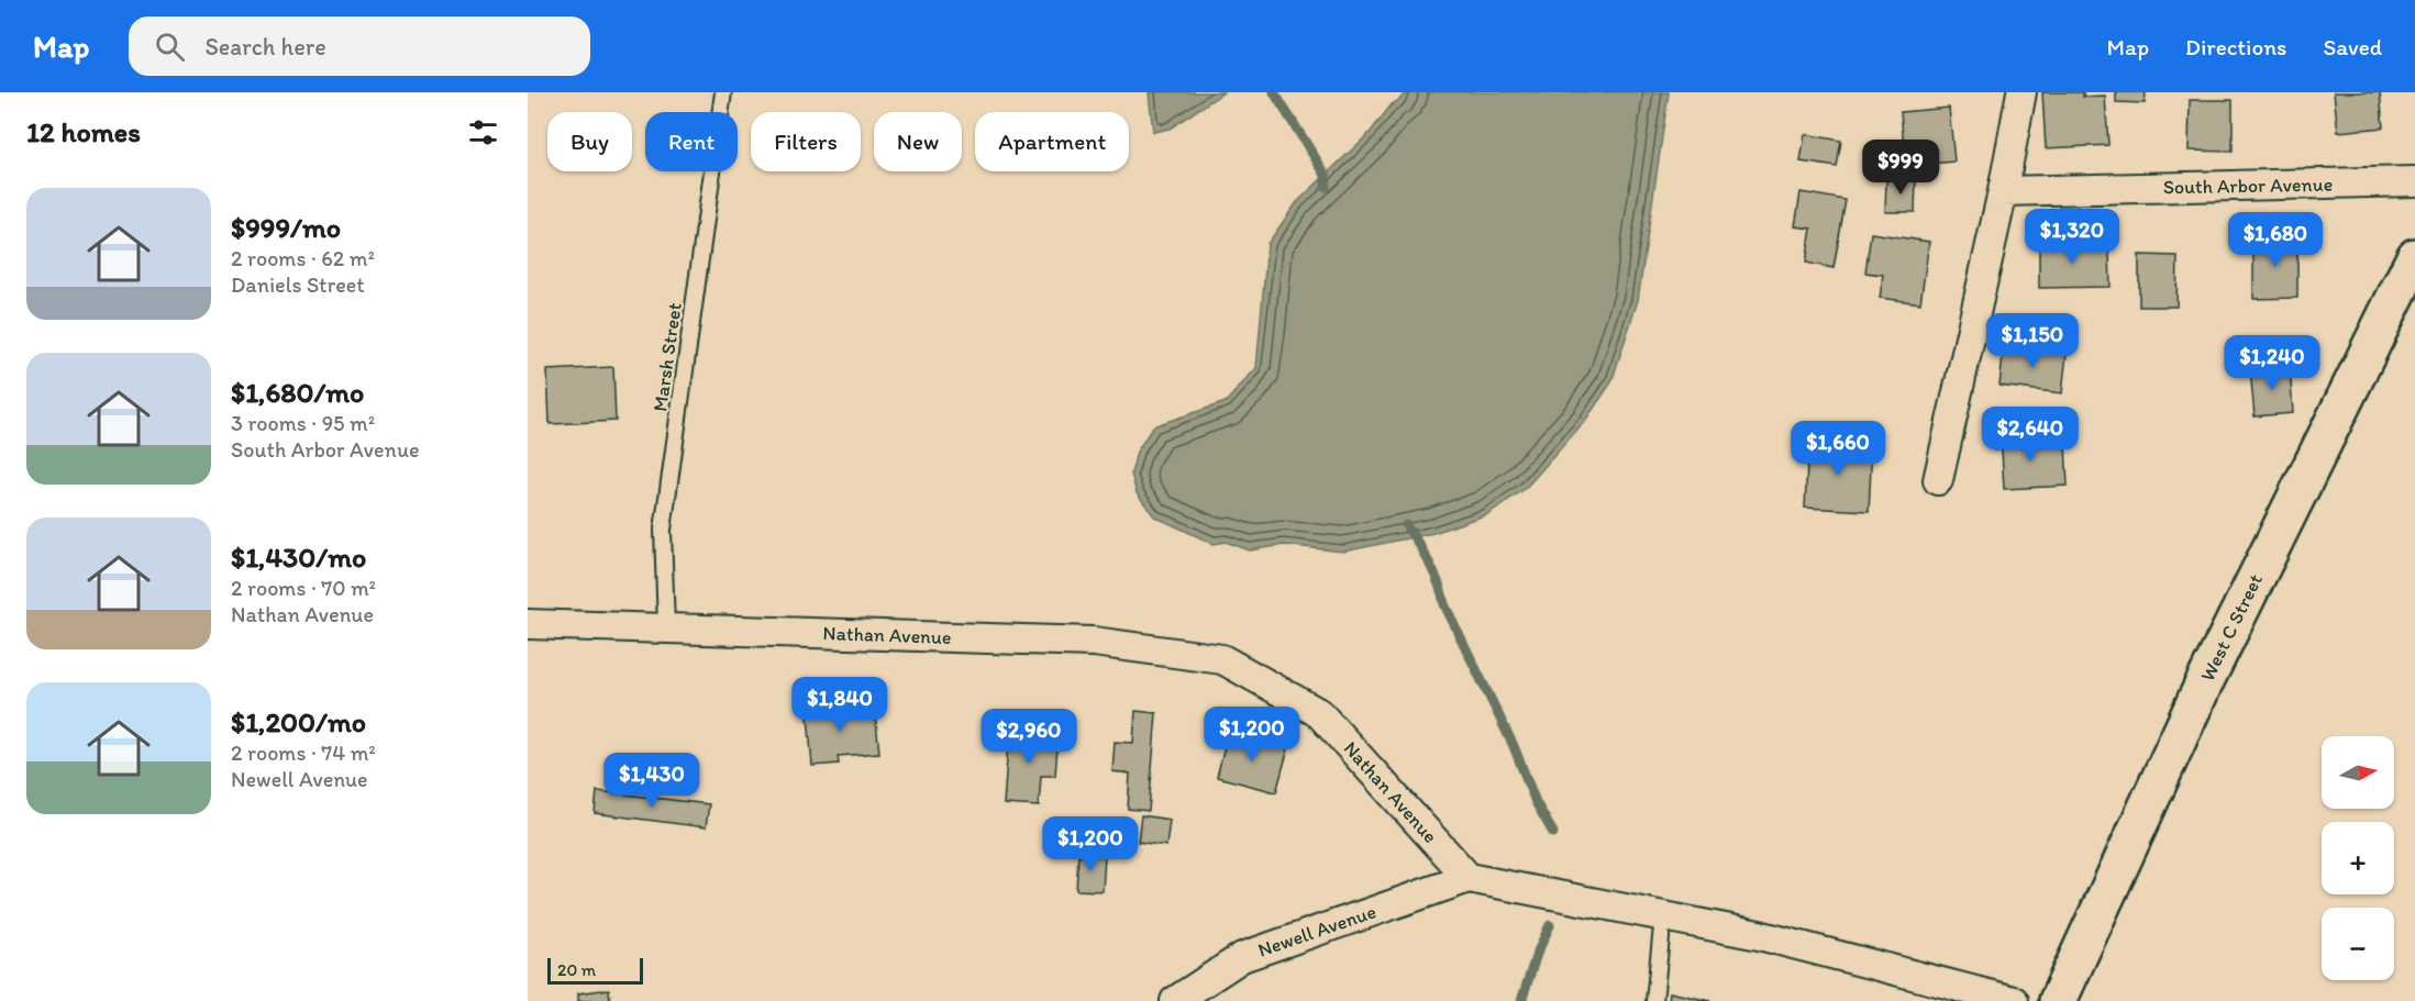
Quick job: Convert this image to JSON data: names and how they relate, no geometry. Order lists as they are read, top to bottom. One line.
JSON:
{"streets":{"main road":["West C Street"],"street":["South Arbor Avenue","Nathan Avenue","Newell Avenue"],"lane":["Marsh Street"]},"crossings":[["Marsh Street","Nathan Avenue"],["Nathan Avenue","Newell Avenue"]],"scale_bar":"20 m","north":"right","page":{"header":"Map","search":"Search here","nav":["Map","Directions","Saved"],"heading":"12 homes","chip":["Buy","Rent","Filters","New","Apartment"],"price":["$999","$1,320","$1,680","$1,150","$1,240","$2,640","$1,660","$1,840","$1,200","$2,960","$1,430","$1,200"],"list":[{"name":"$999/mo","note":"2 rooms · 62 m² · Daniels Street"},{"name":"$1,680/mo","note":"3 rooms · 95 m² · South Arbor Avenue"},{"name":"$1,430/mo","note":"2 rooms · 70 m² · Nathan Avenue"},{"name":"$1,200/mo","note":"2 rooms · 74 m² · Newell Avenue"}],"map_buttons":["+","−"],"scale":"20 m"}}
